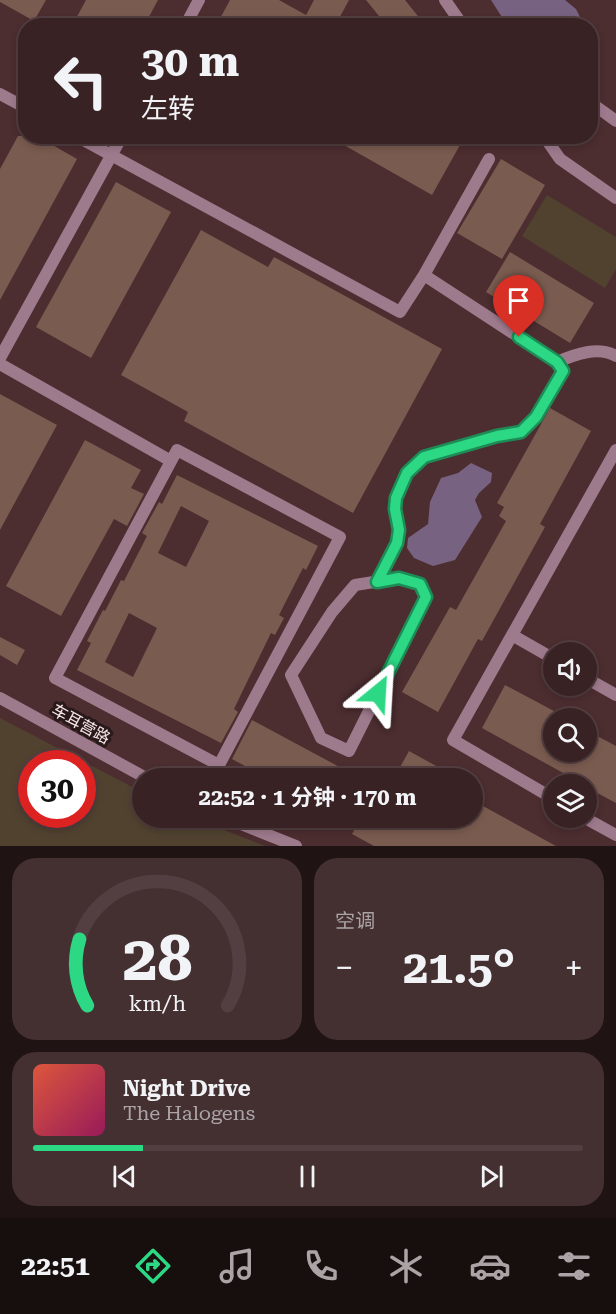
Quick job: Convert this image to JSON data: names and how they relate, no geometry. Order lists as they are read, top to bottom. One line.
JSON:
{"streets":{"street":["车耳营路"]},"page":{"turn":["30 m","左转"],"limit":"30","trip":"22:52 · 1 分钟 · 170 m","tile":"空调","heat":["−","21.5°","+"],"song":["Night Drive","The Halogens"],"tabs":"22:51","gauge":["28","km/h"]}}
